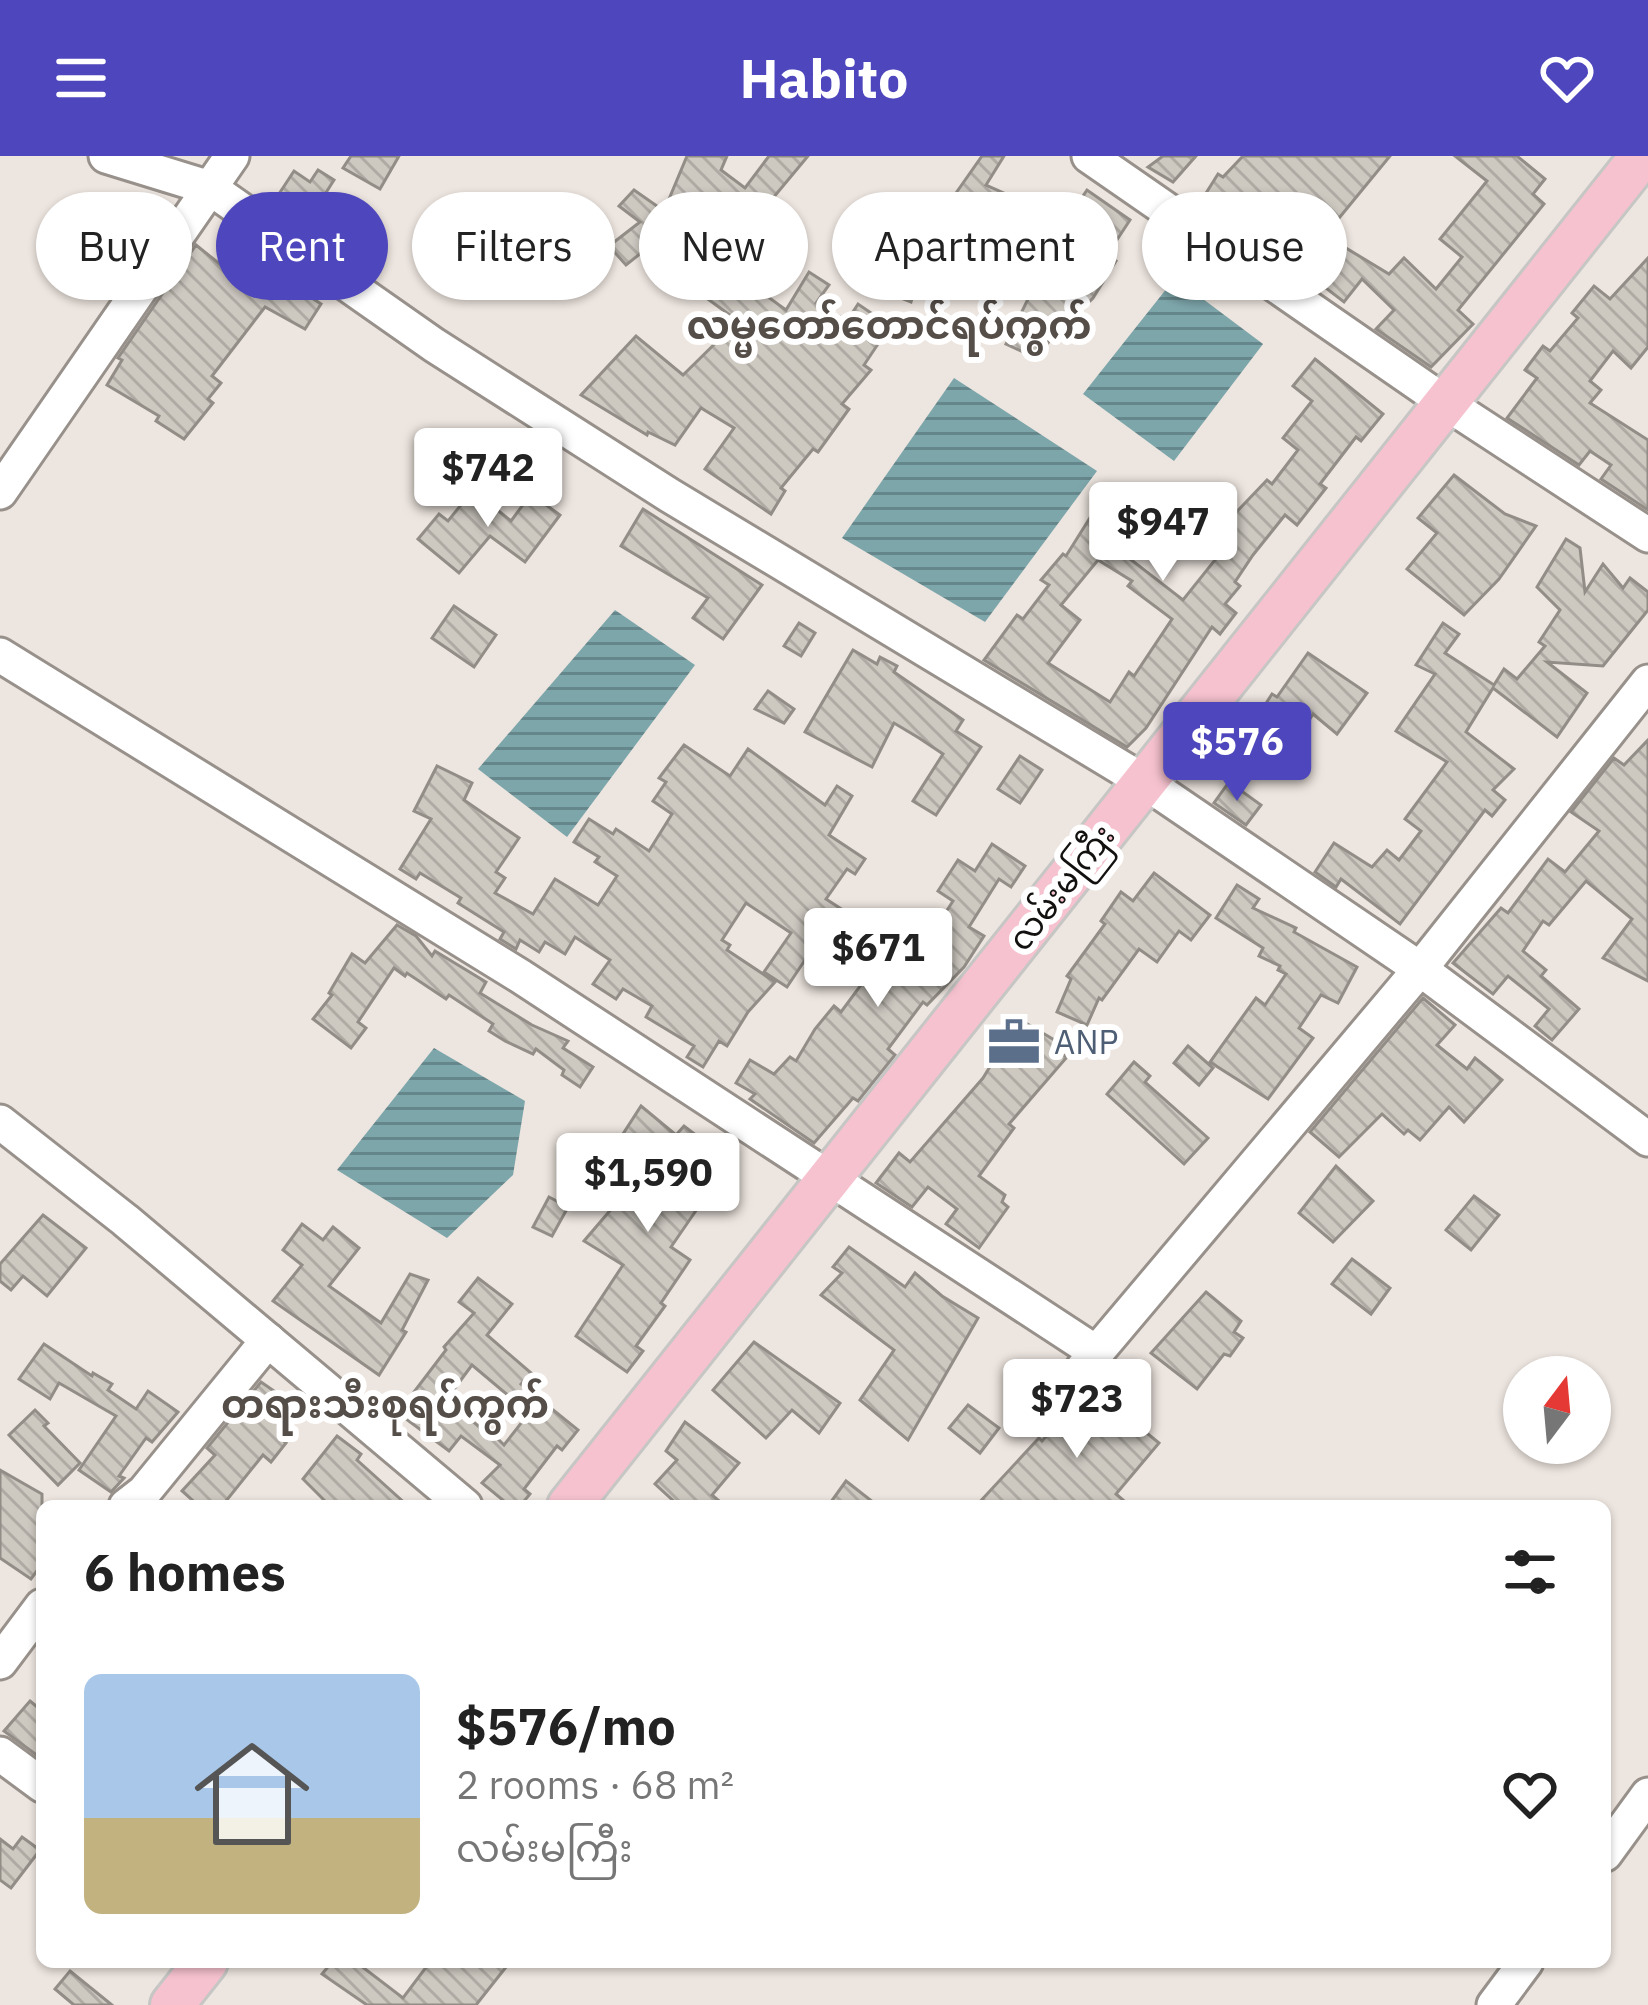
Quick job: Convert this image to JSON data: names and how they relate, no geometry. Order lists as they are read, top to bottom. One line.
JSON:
{"streets":{"main road":["လမ်းမကြီး"]},"districts":["လမ္မတော်တောင်ရပ်ကွက်","တရားသီးစုရပ်ကွက်"],"places":{"office":["ANP"]},"north":"top","page":{"header":"Habito","chip":["Buy","Rent","Filters","New","Apartment","House"],"price":["$742","$947","$576","$671","$1,590","$723"],"heading":"6 homes","list":[{"name":"$576/mo","note":"2 rooms · 68 m² · လမ်းမကြီး"}]}}
